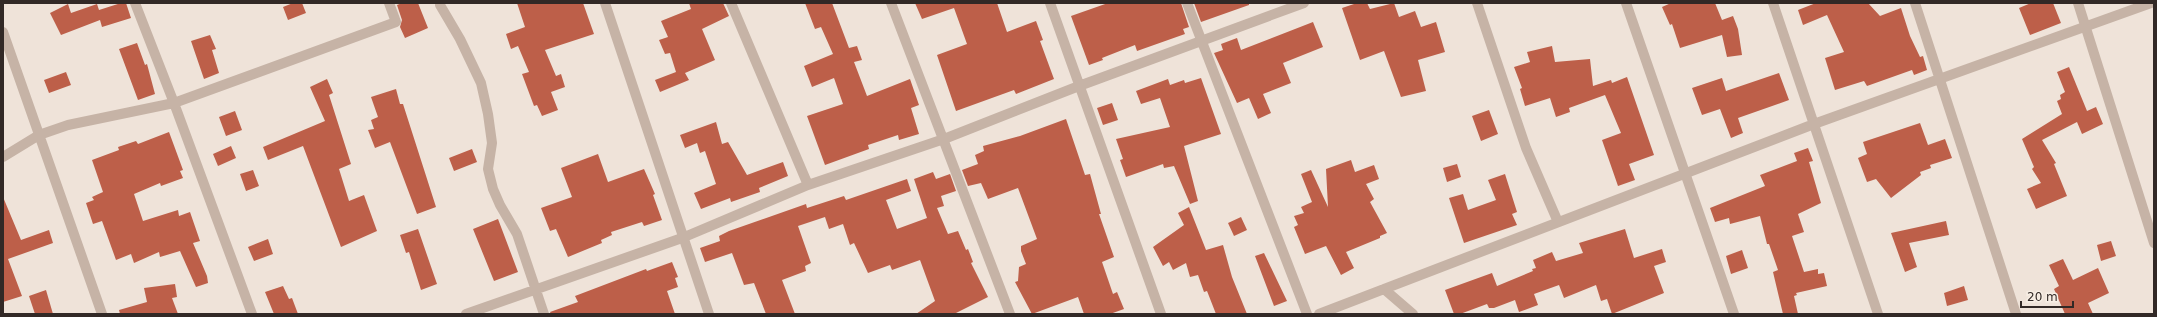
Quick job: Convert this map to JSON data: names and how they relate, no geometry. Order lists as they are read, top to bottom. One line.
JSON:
{"scale_bar":"20 m"}
